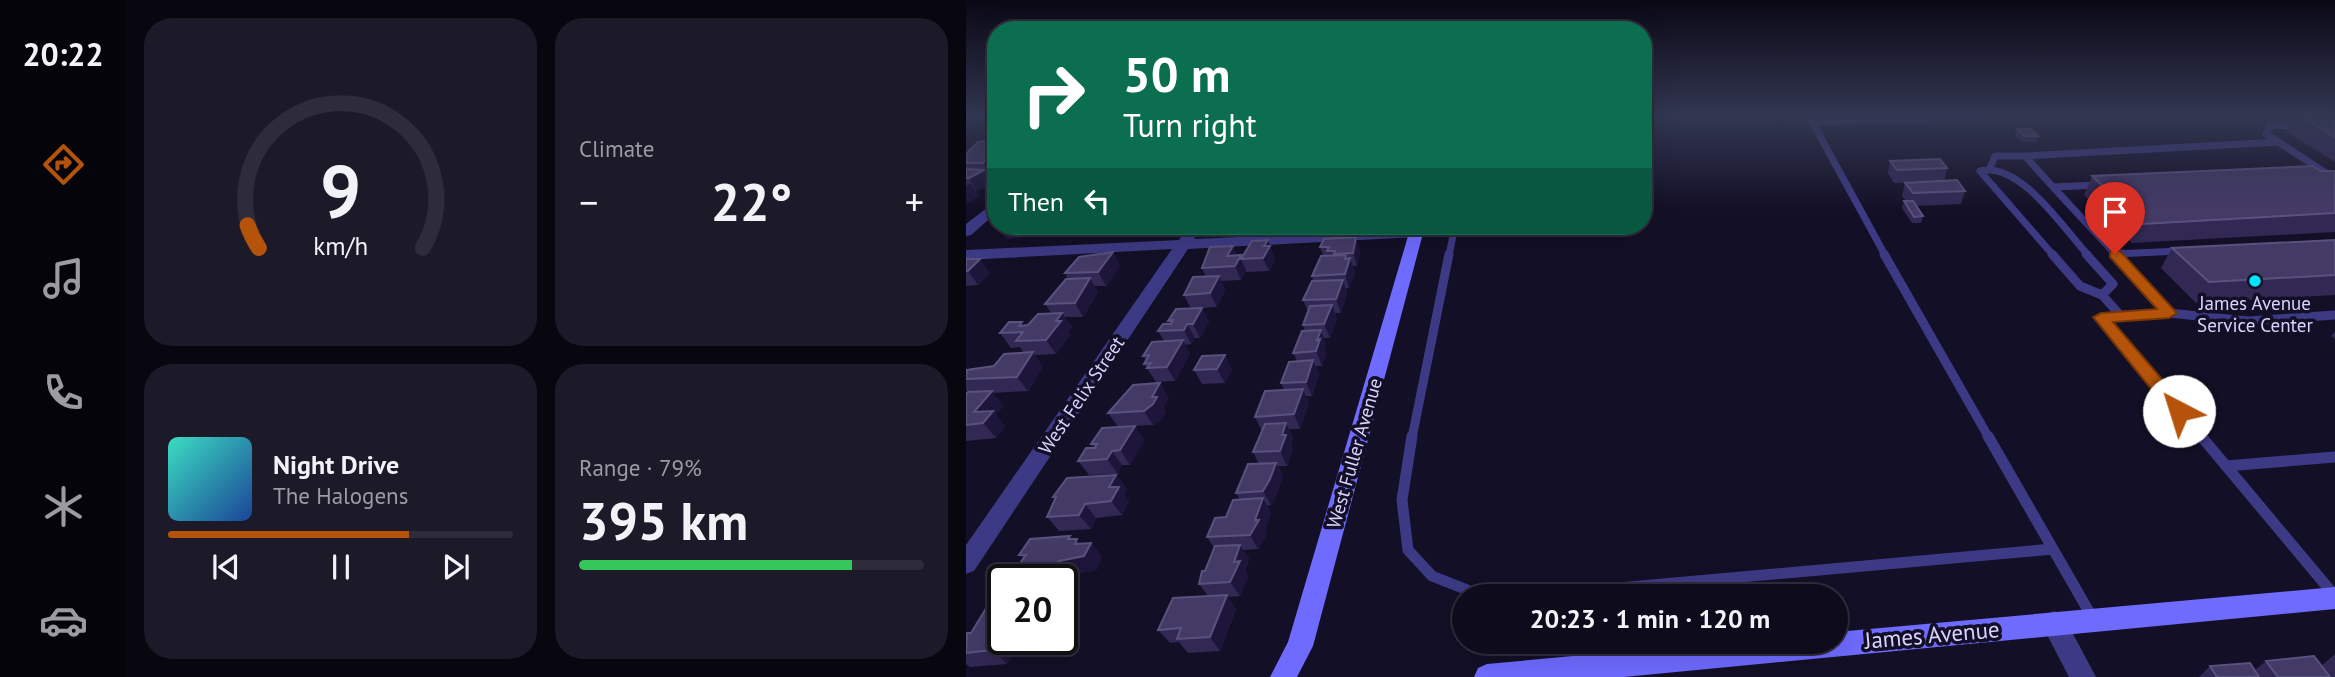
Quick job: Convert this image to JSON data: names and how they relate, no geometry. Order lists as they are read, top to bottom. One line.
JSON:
{"streets":{"main road":["West Fuller Avenue","James Avenue"],"street":["West Felix Street"]},"places":["James Avenue Service Center"],"page":{"tabs":"20:22","tile":["Climate",["Range · 79%","395 km"]],"turn":["50 m","Turn right"],"then":"Then","heat":["−","22°","+"],"song":["Night Drive","The Halogens"],"limit":"20","trip":"20:23 · 1 min · 120 m","gauge":["9","km/h"]}}
